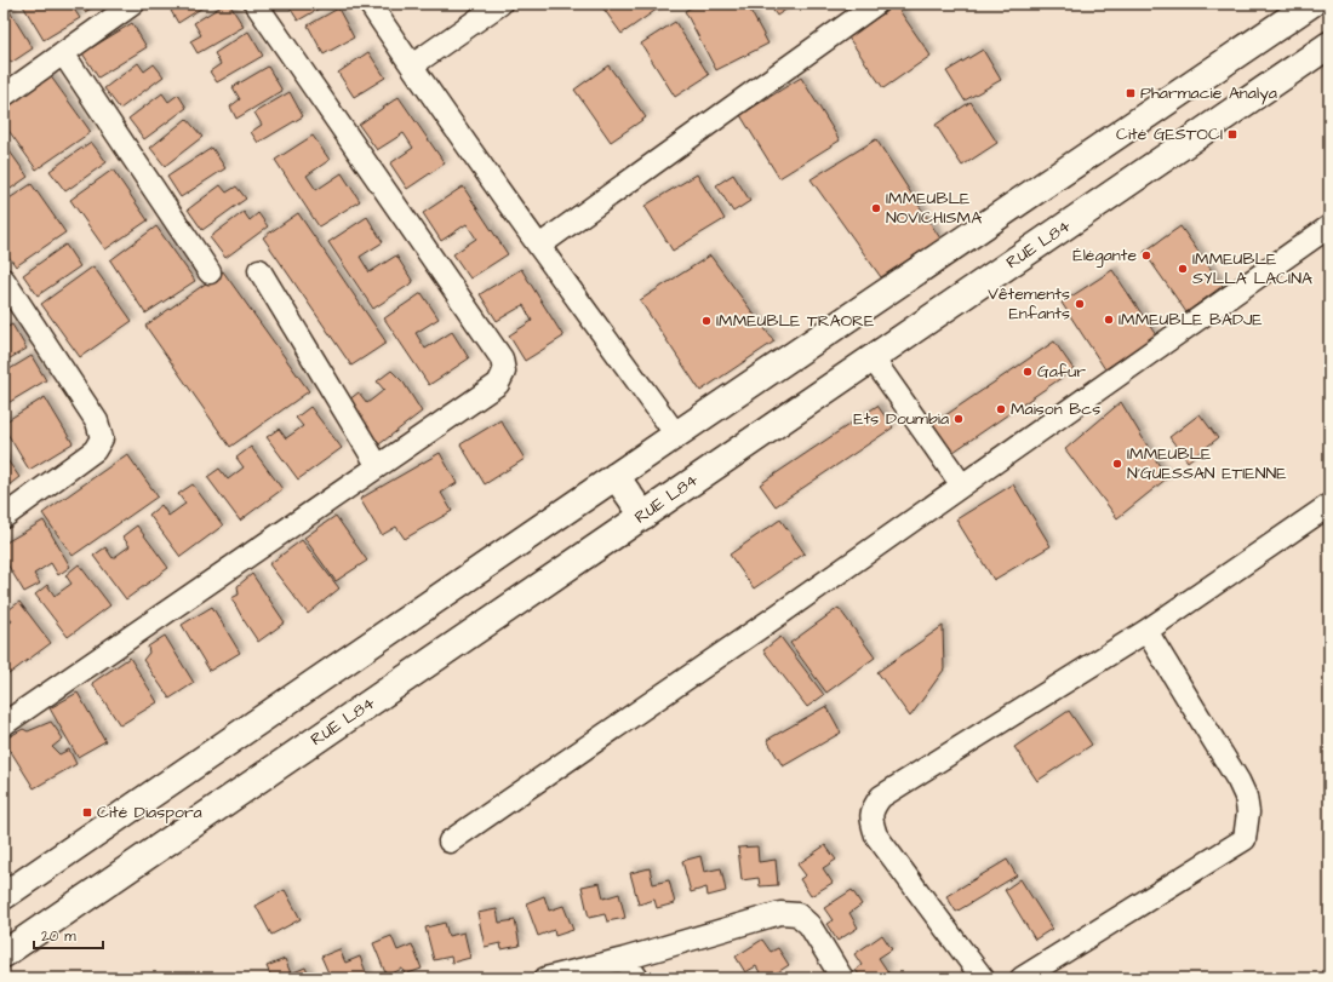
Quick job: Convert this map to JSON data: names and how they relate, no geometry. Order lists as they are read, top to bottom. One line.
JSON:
{"streets":{"main road":["RUE L84"]},"places":{"transit":["Pharmacie Analya","Cité GESTOCI","Cité Diaspora"],"other":["IMMEUBLE NOVICHISMA","Élégante","IMMEUBLE SYLLA LACINA","Vêtements Enfants","IMMEUBLE BADJE","IMMEUBLE TRAORE","Gafur","Maison Bcs","Ets Doumbia","IMMEUBLE N'GUESSAN ETIENNE"]},"scale_bar":"20 m"}
